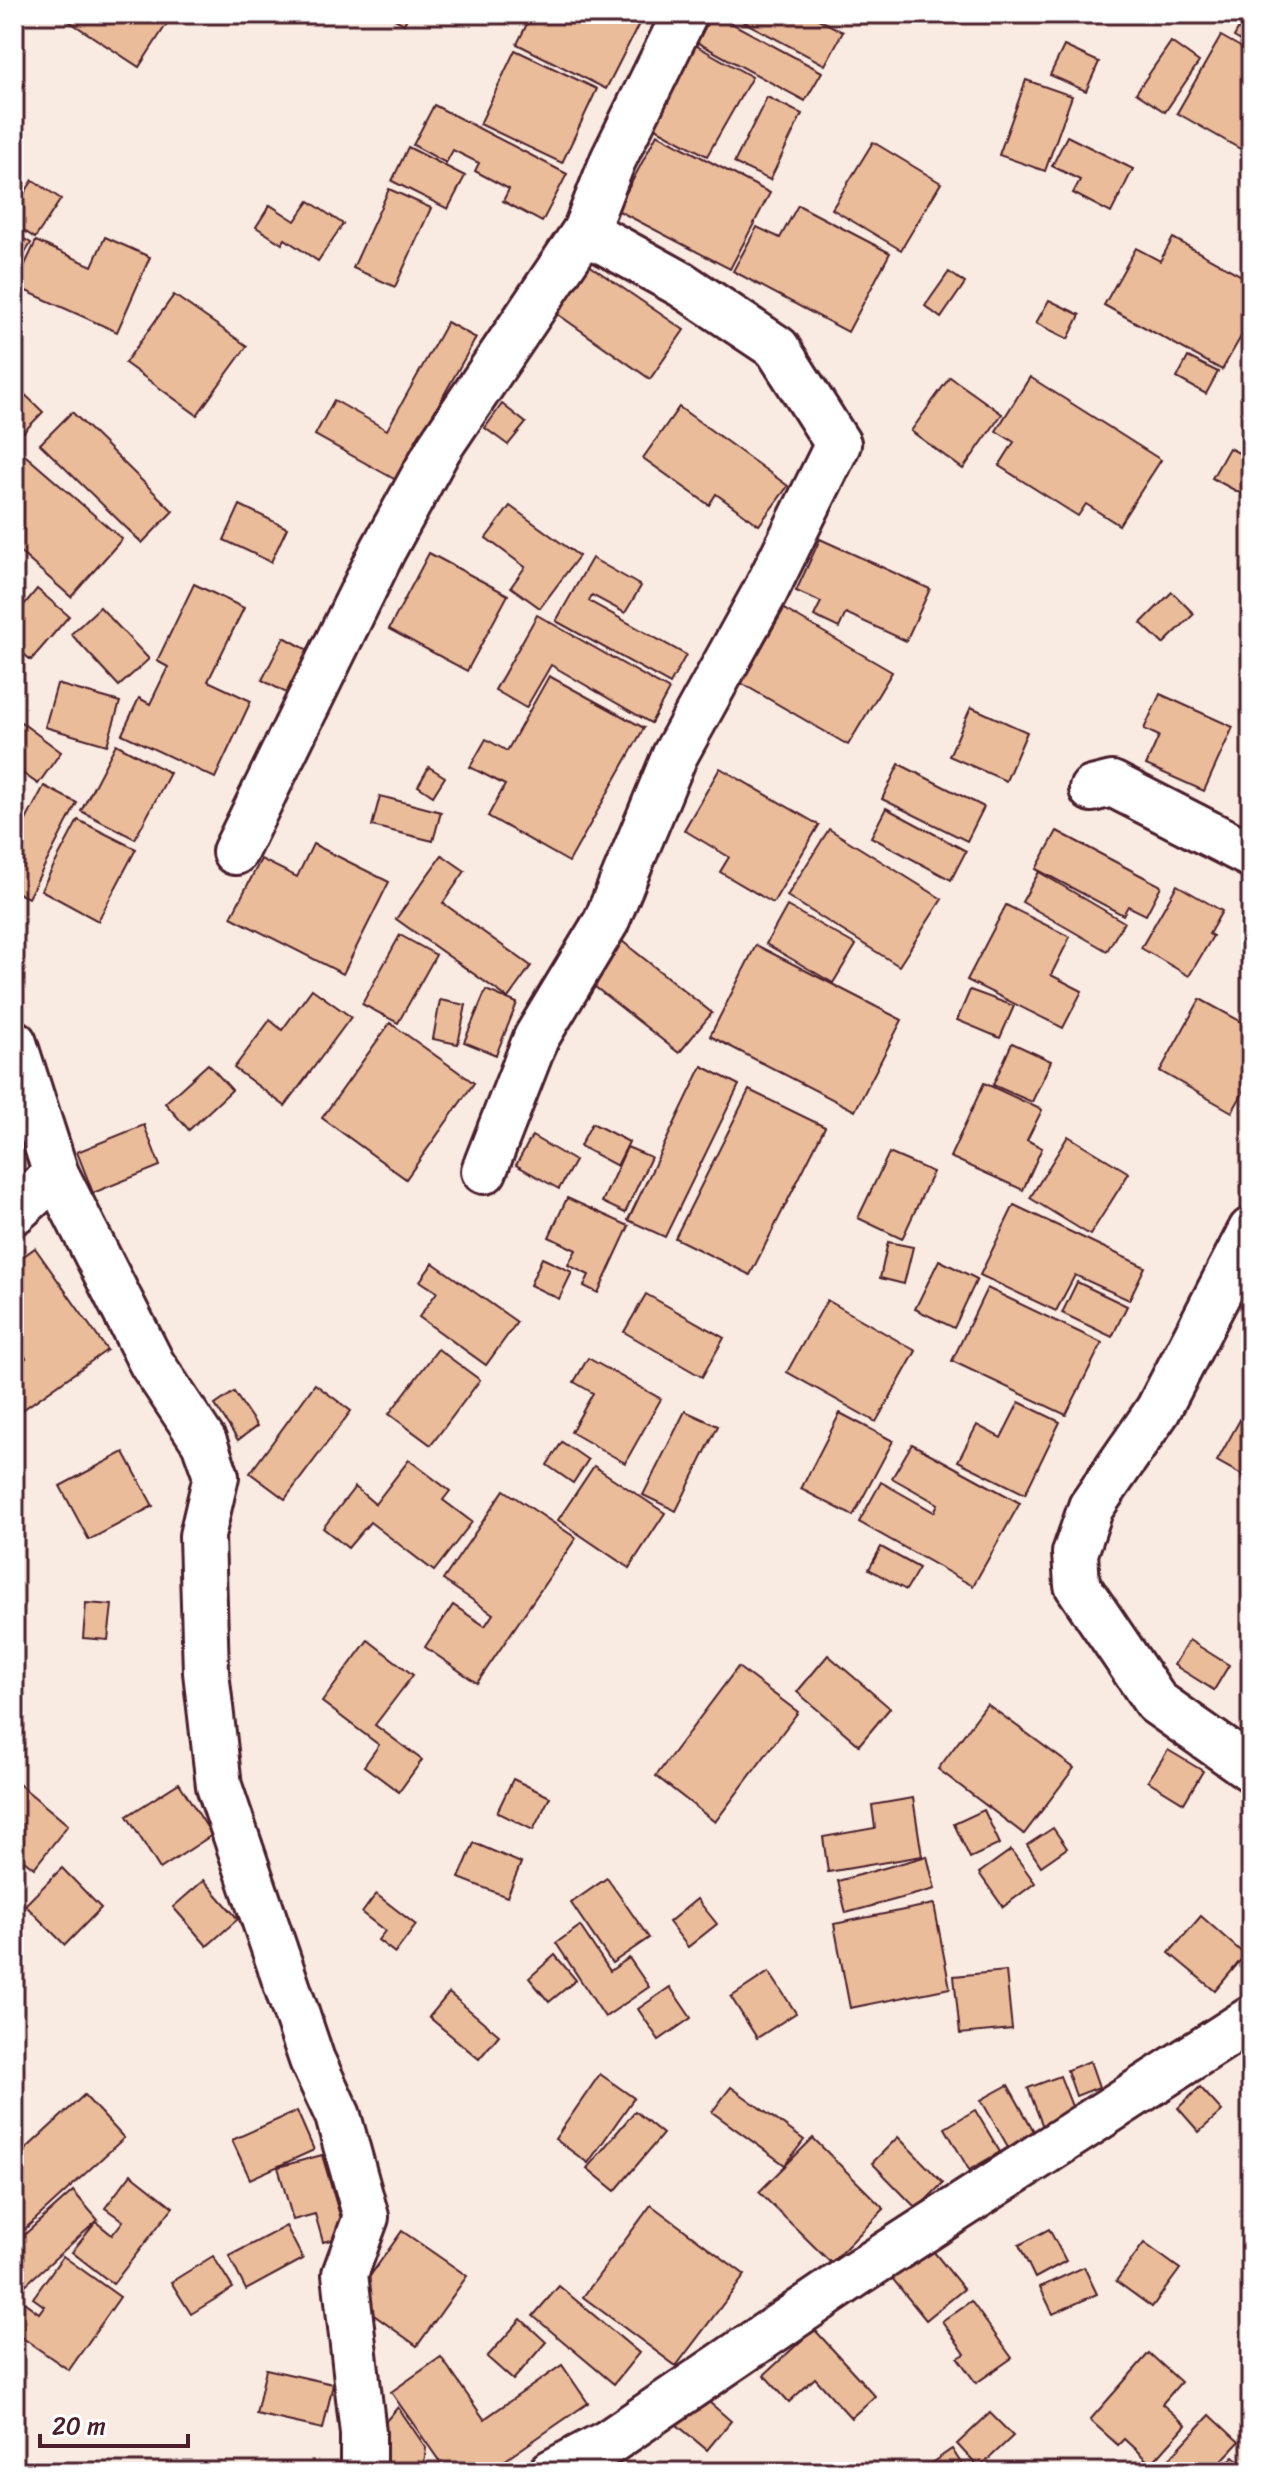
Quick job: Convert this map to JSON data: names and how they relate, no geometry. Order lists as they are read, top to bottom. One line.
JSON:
{"scale_bar":"20 m"}
